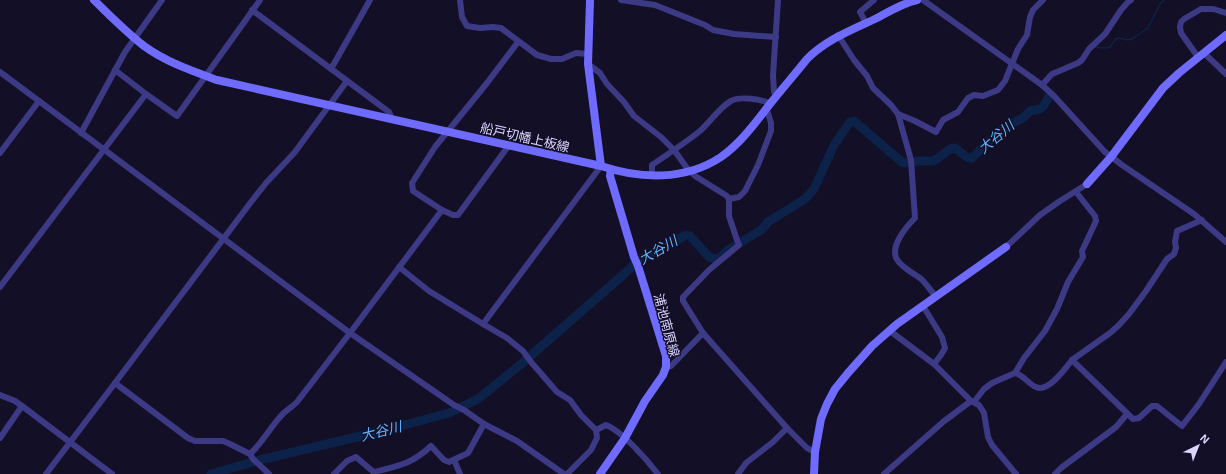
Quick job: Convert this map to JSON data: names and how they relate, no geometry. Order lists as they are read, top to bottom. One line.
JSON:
{"streets":{"main road":["船戸切幡上板線","浦池南原線"]},"crossings":[["船戸切幡上板線","浦池南原線"]],"water":["大谷川"],"north":"top right"}
